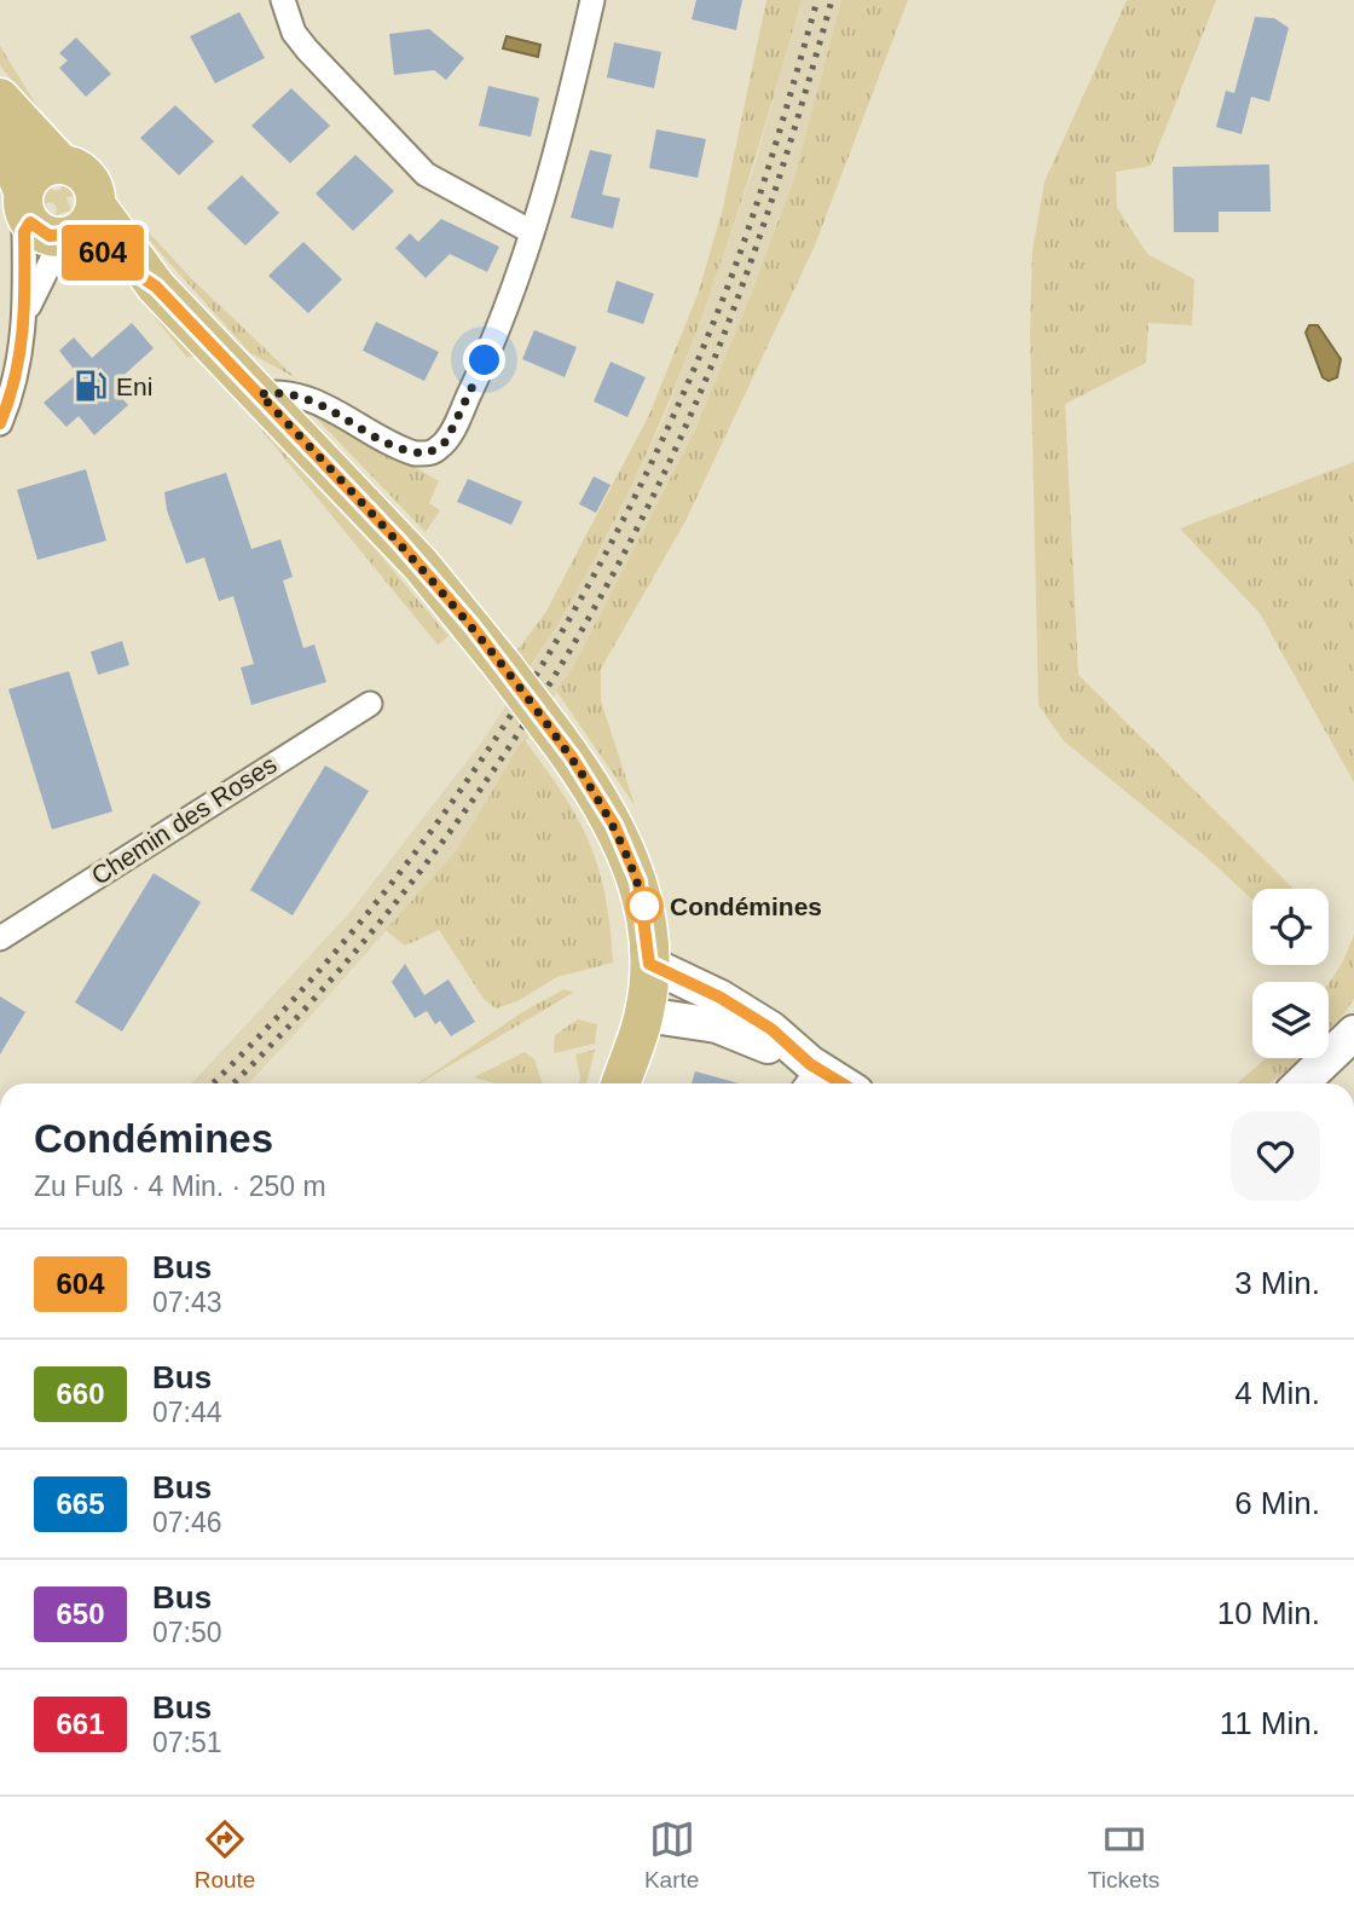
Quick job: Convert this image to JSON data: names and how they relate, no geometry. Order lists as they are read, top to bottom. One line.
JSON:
{"streets":{"street":["Chemin des Roses"]},"places":{"fuel station":["Eni"],"other":["Condémines"]},"lines":["bus line 604"],"page":{"on_map":"604","heading":["Condémines","Zu Fuß · 4 Min. · 250 m"],"list":[{"mark":"604","name":"Bus","note":"07:43","value":"3 Min."},{"mark":"660","name":"Bus","note":"07:44","value":"4 Min."},{"mark":"665","name":"Bus","note":"07:46","value":"6 Min."},{"mark":"650","name":"Bus","note":"07:50","value":"10 Min."},{"mark":"661","name":"Bus","note":"07:51","value":"11 Min."}],"tabs":["Route","Karte","Tickets"]}}
